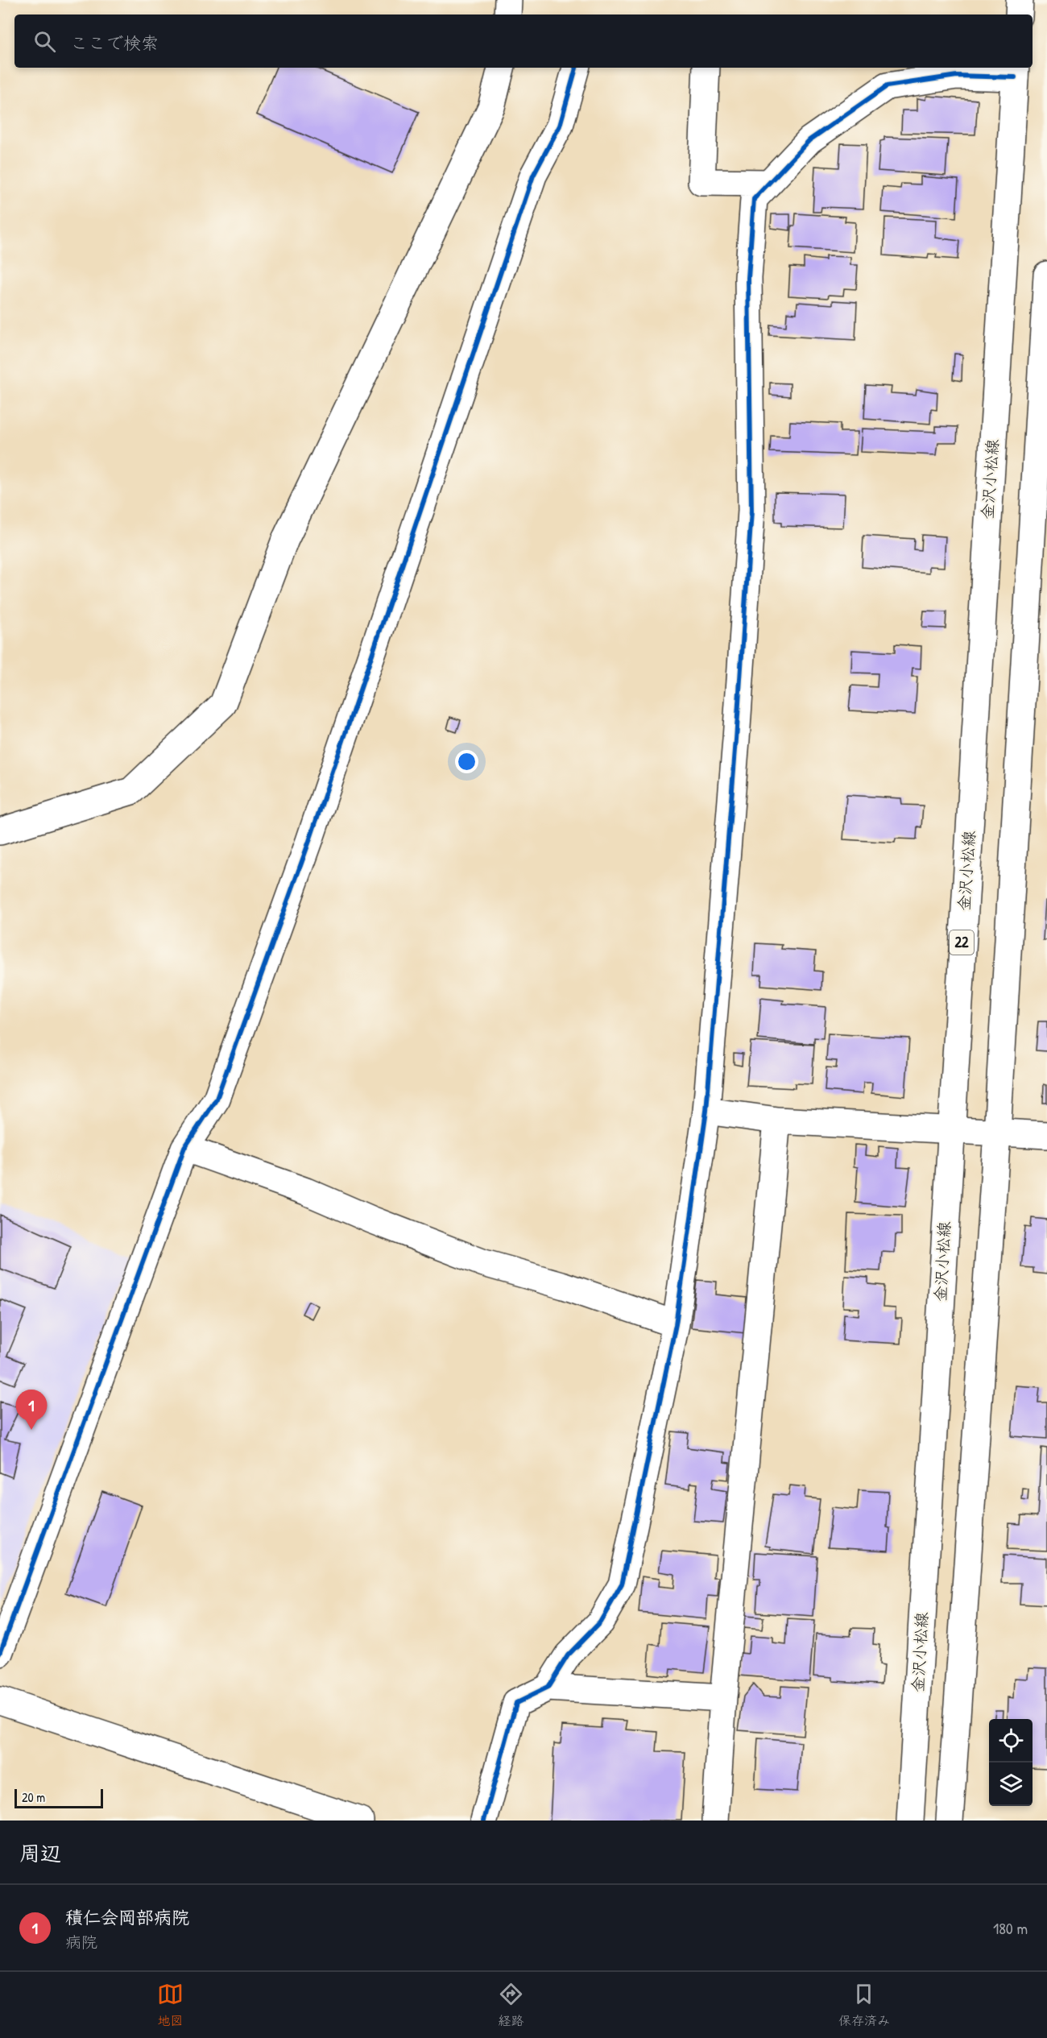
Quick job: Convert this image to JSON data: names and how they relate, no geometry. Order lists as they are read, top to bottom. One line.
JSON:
{"streets":{"street":["金沢小松線","22"]},"scale_bar":"20 m","page":{"search":"ここで検索","pins":"1","scale":"20 m","heading":"周辺","list":[{"mark":"1","name":"積仁会岡部病院","note":"病院","value":"180 m"}],"nav":["地図","経路","保存済み"]}}
